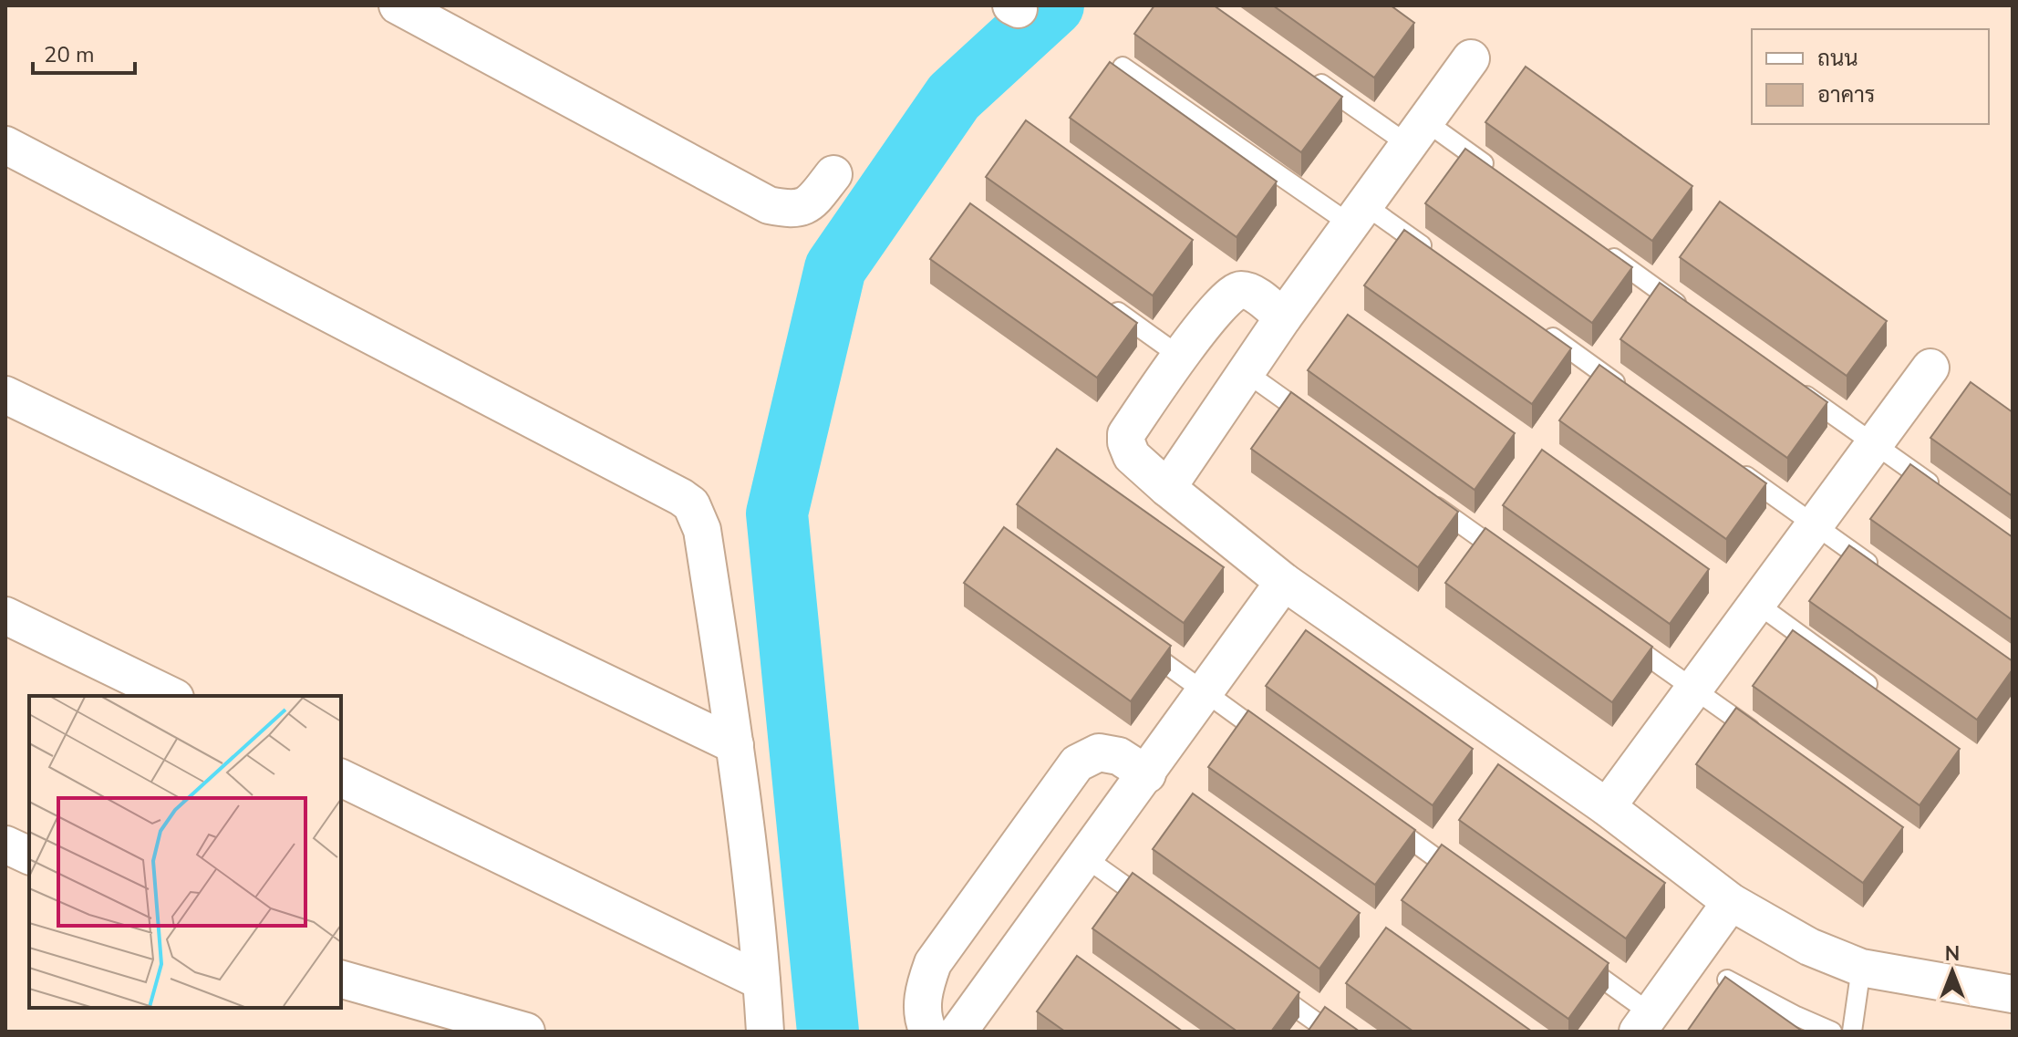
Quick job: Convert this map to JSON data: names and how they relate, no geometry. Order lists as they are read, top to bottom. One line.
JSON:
{"legend":["ถนน","อาคาร"],"scale_bar":"20 m","north":"top"}
